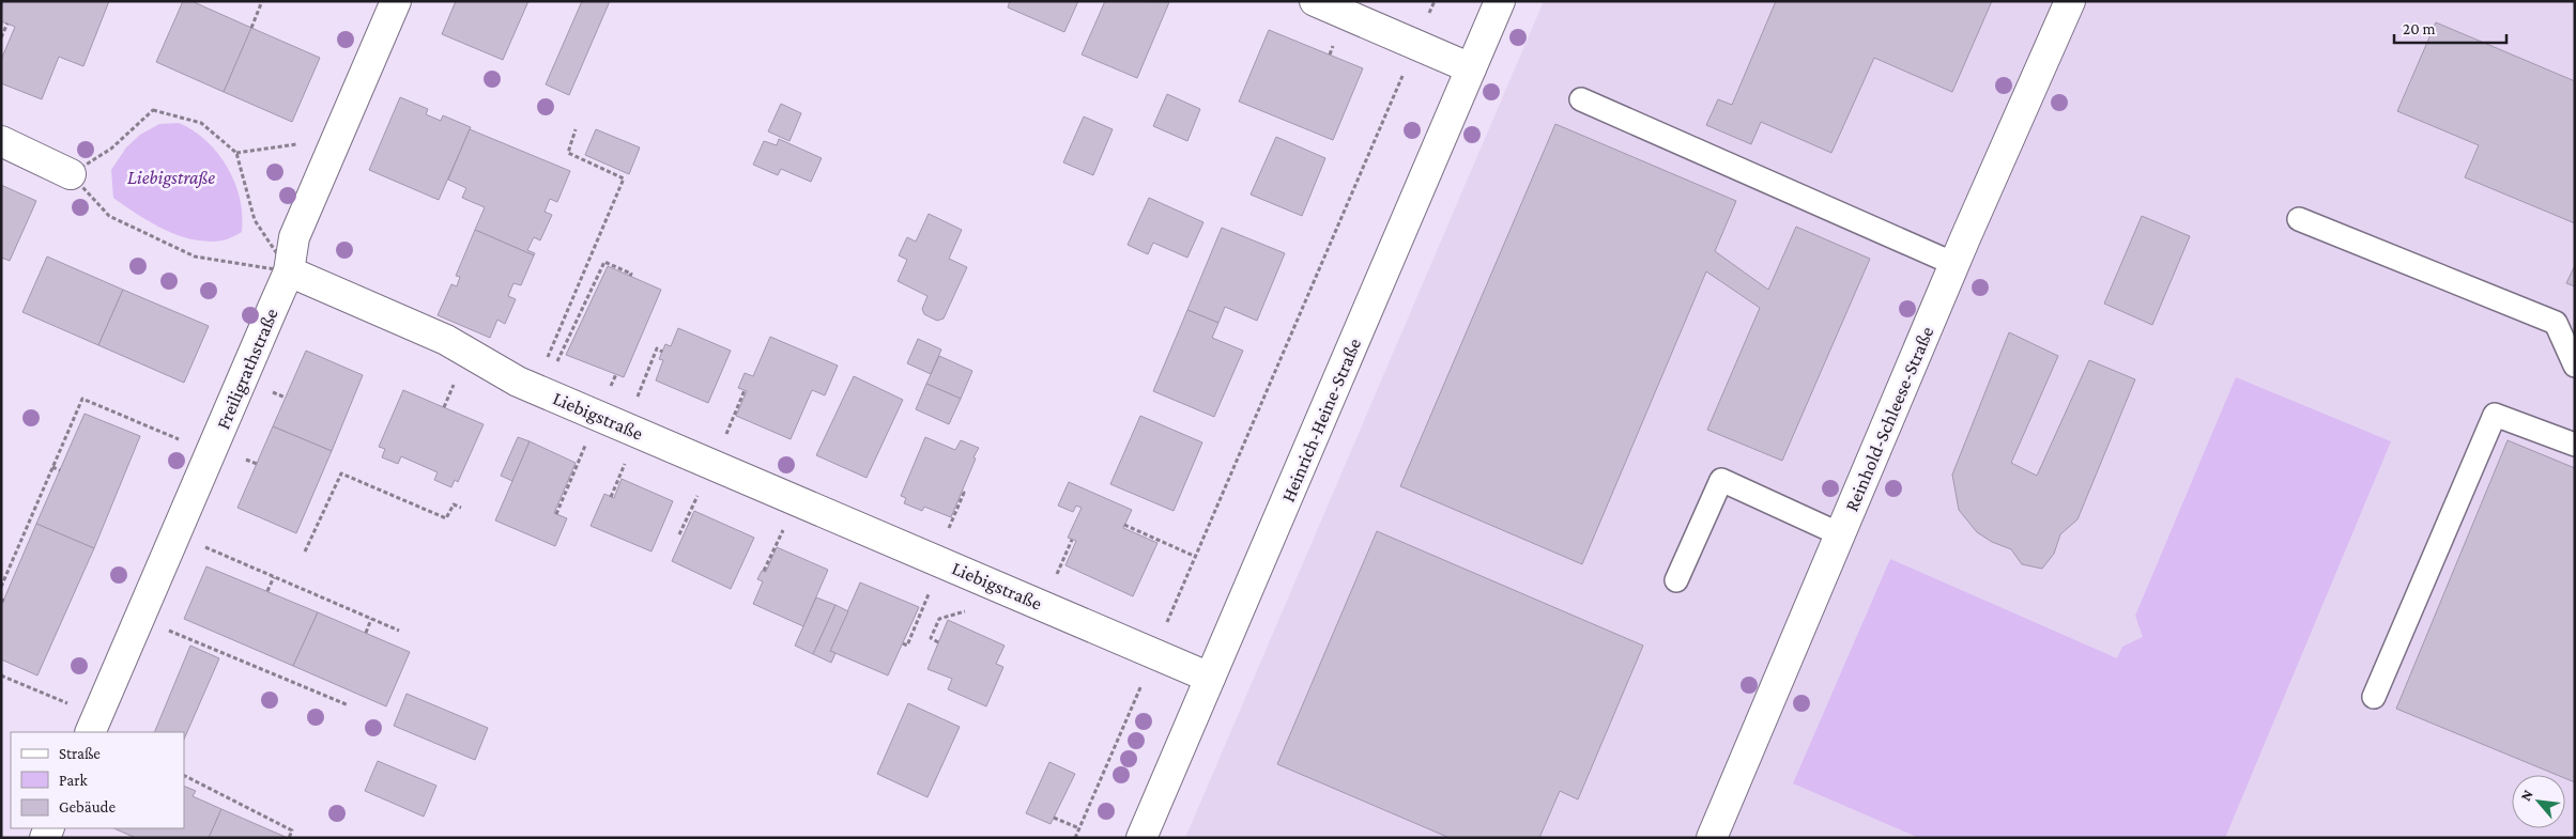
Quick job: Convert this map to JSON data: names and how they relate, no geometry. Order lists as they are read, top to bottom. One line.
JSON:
{"streets":{"street":["Freiligrathstraße","Liebigstraße","Reinhold-Schleese-Straße","Heinrich-Heine-Straße"]},"crossings":[["Freiligrathstraße","Liebigstraße"],["Liebigstraße","Heinrich-Heine-Straße"]],"parks":["Liebigstraße"],"legend":["Straße","Park","Gebäude"],"scale_bar":"20 m","north":"top left"}
